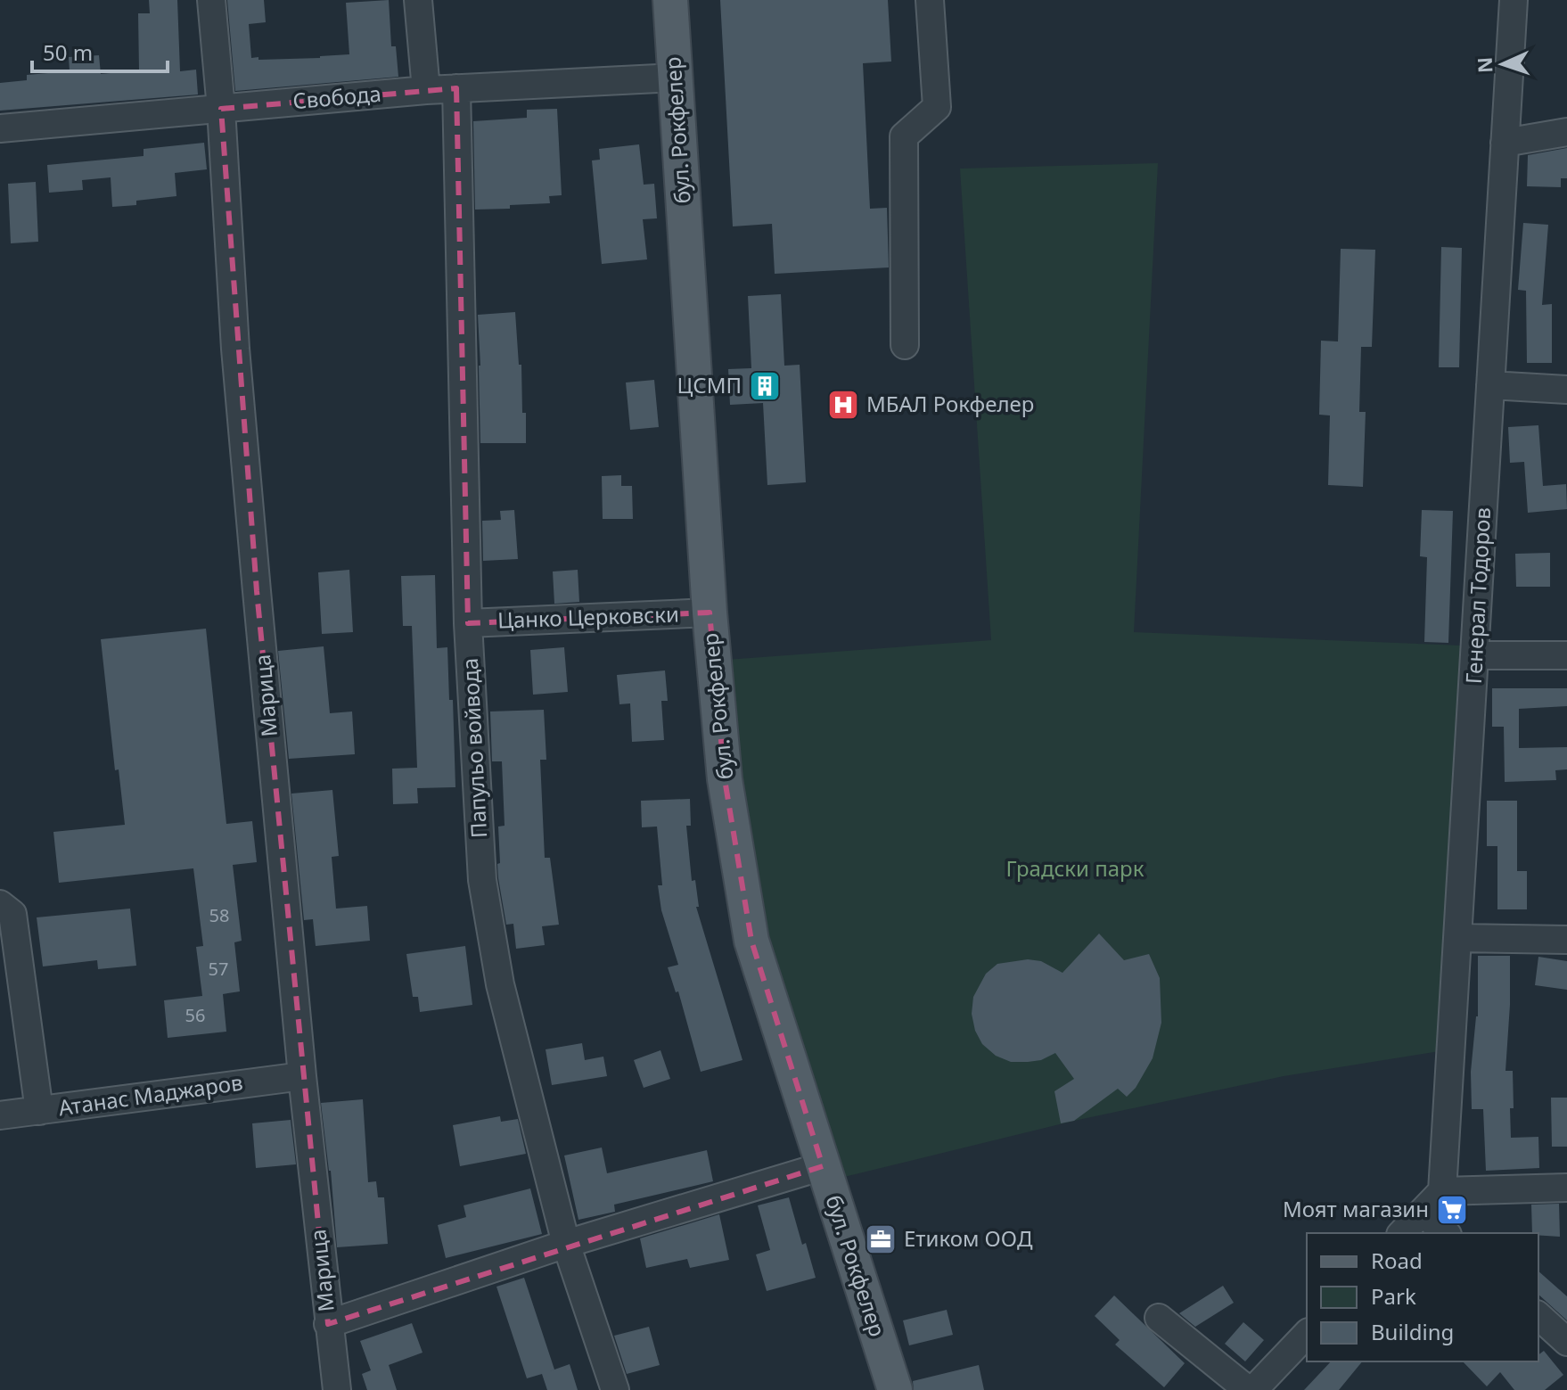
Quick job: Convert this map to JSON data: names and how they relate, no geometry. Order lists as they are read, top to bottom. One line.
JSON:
{"streets":{"main road":["бул. Рокфелер"],"street":["Свобода","Генерал Тодоров","Цанко Церковски","Марица","Папульо войвода","Атанас Маджаров"]},"crossings":[["Свобода","бул. Рокфелер"],["Свобода","Марица"],["Свобода","Папульо войвода"],["бул. Рокфелер","Цанко Церковски"],["Цанко Церковски","Папульо войвода"],["Марица","Атанас Маджаров"]],"parks":["Градски парк"],"places":{"building":["ЦСМП"],"hospital":["МБАЛ Рокфелер"],"supermarket":["Моят магазин"],"office":["Етиком ООД"]},"house_numbers":["58","57","56"],"legend":["Road","Park","Building"],"scale_bar":"50 m","north":"left"}
